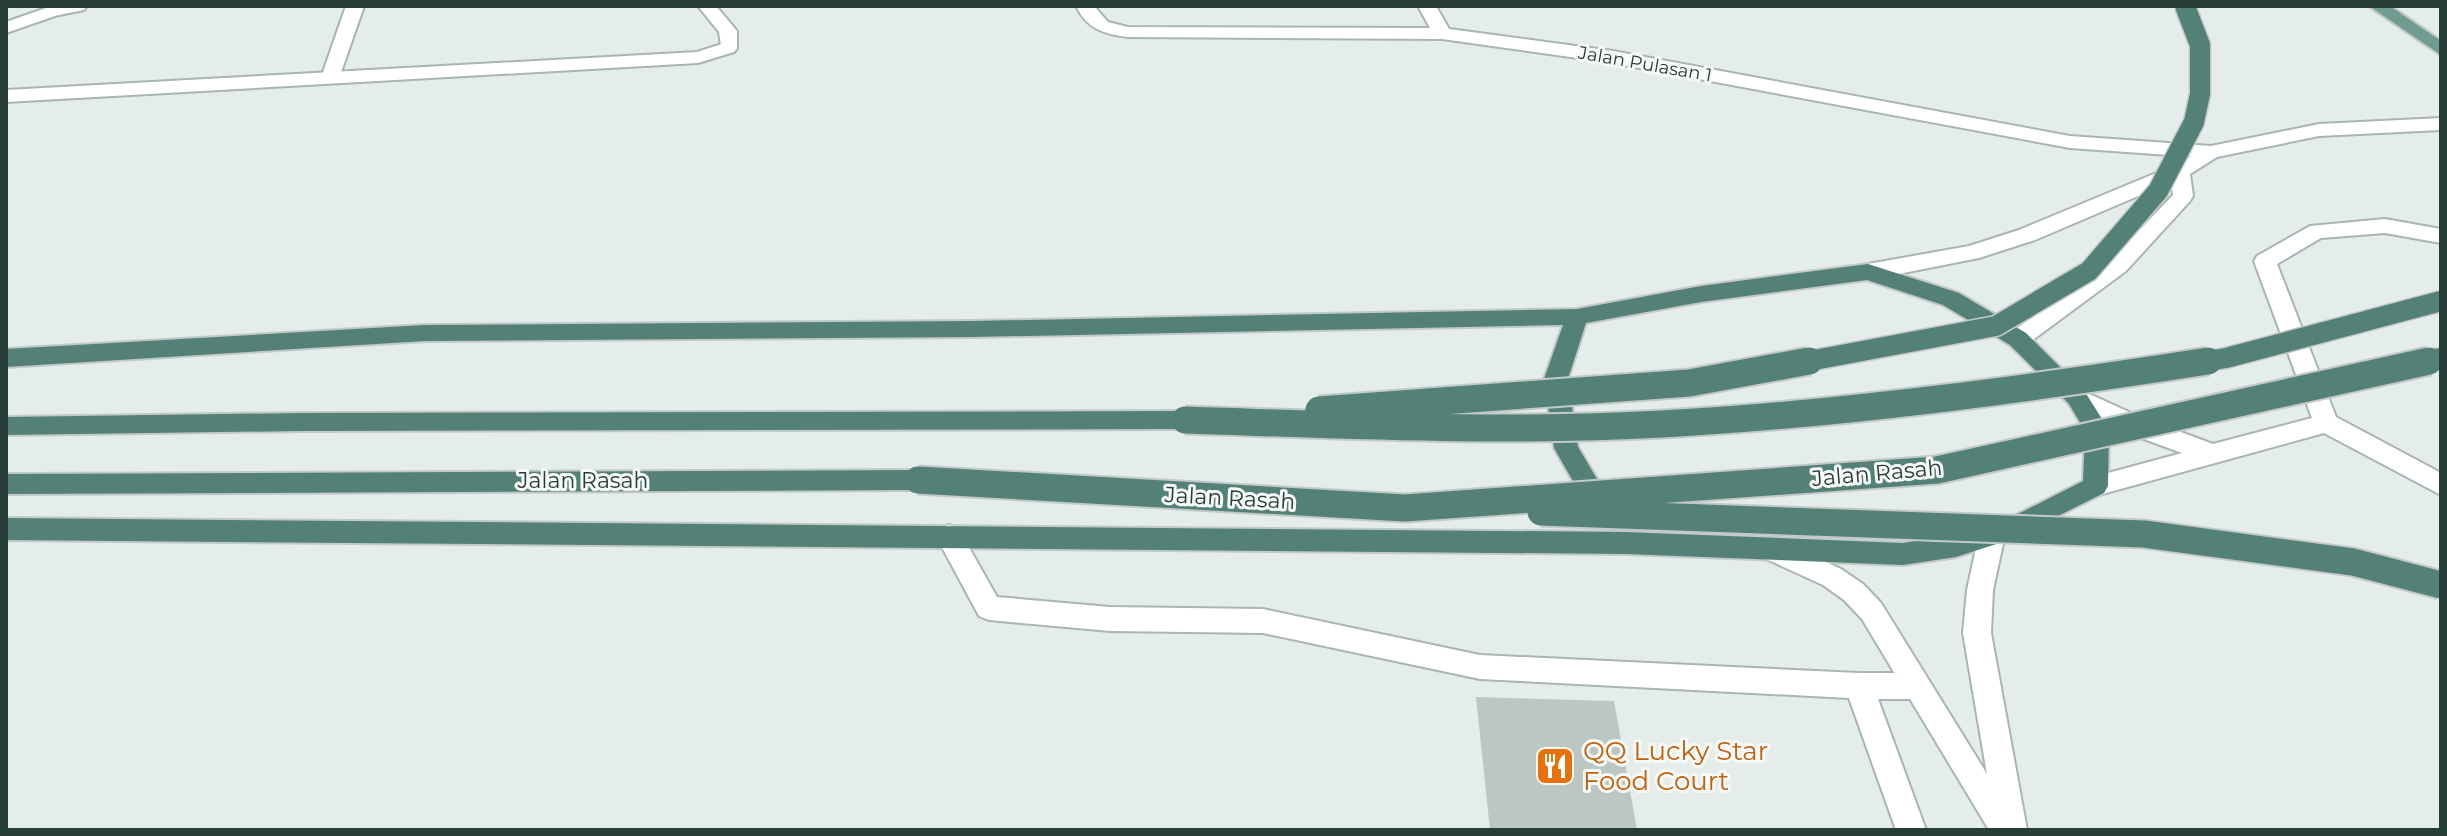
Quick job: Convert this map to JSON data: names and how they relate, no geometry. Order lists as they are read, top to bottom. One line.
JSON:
{"streets":{"highway":["Jalan Rasah"],"street":["Jalan Pulasan 1"]},"places":{"restaurant":["QQ Lucky Star Food Court"]}}
